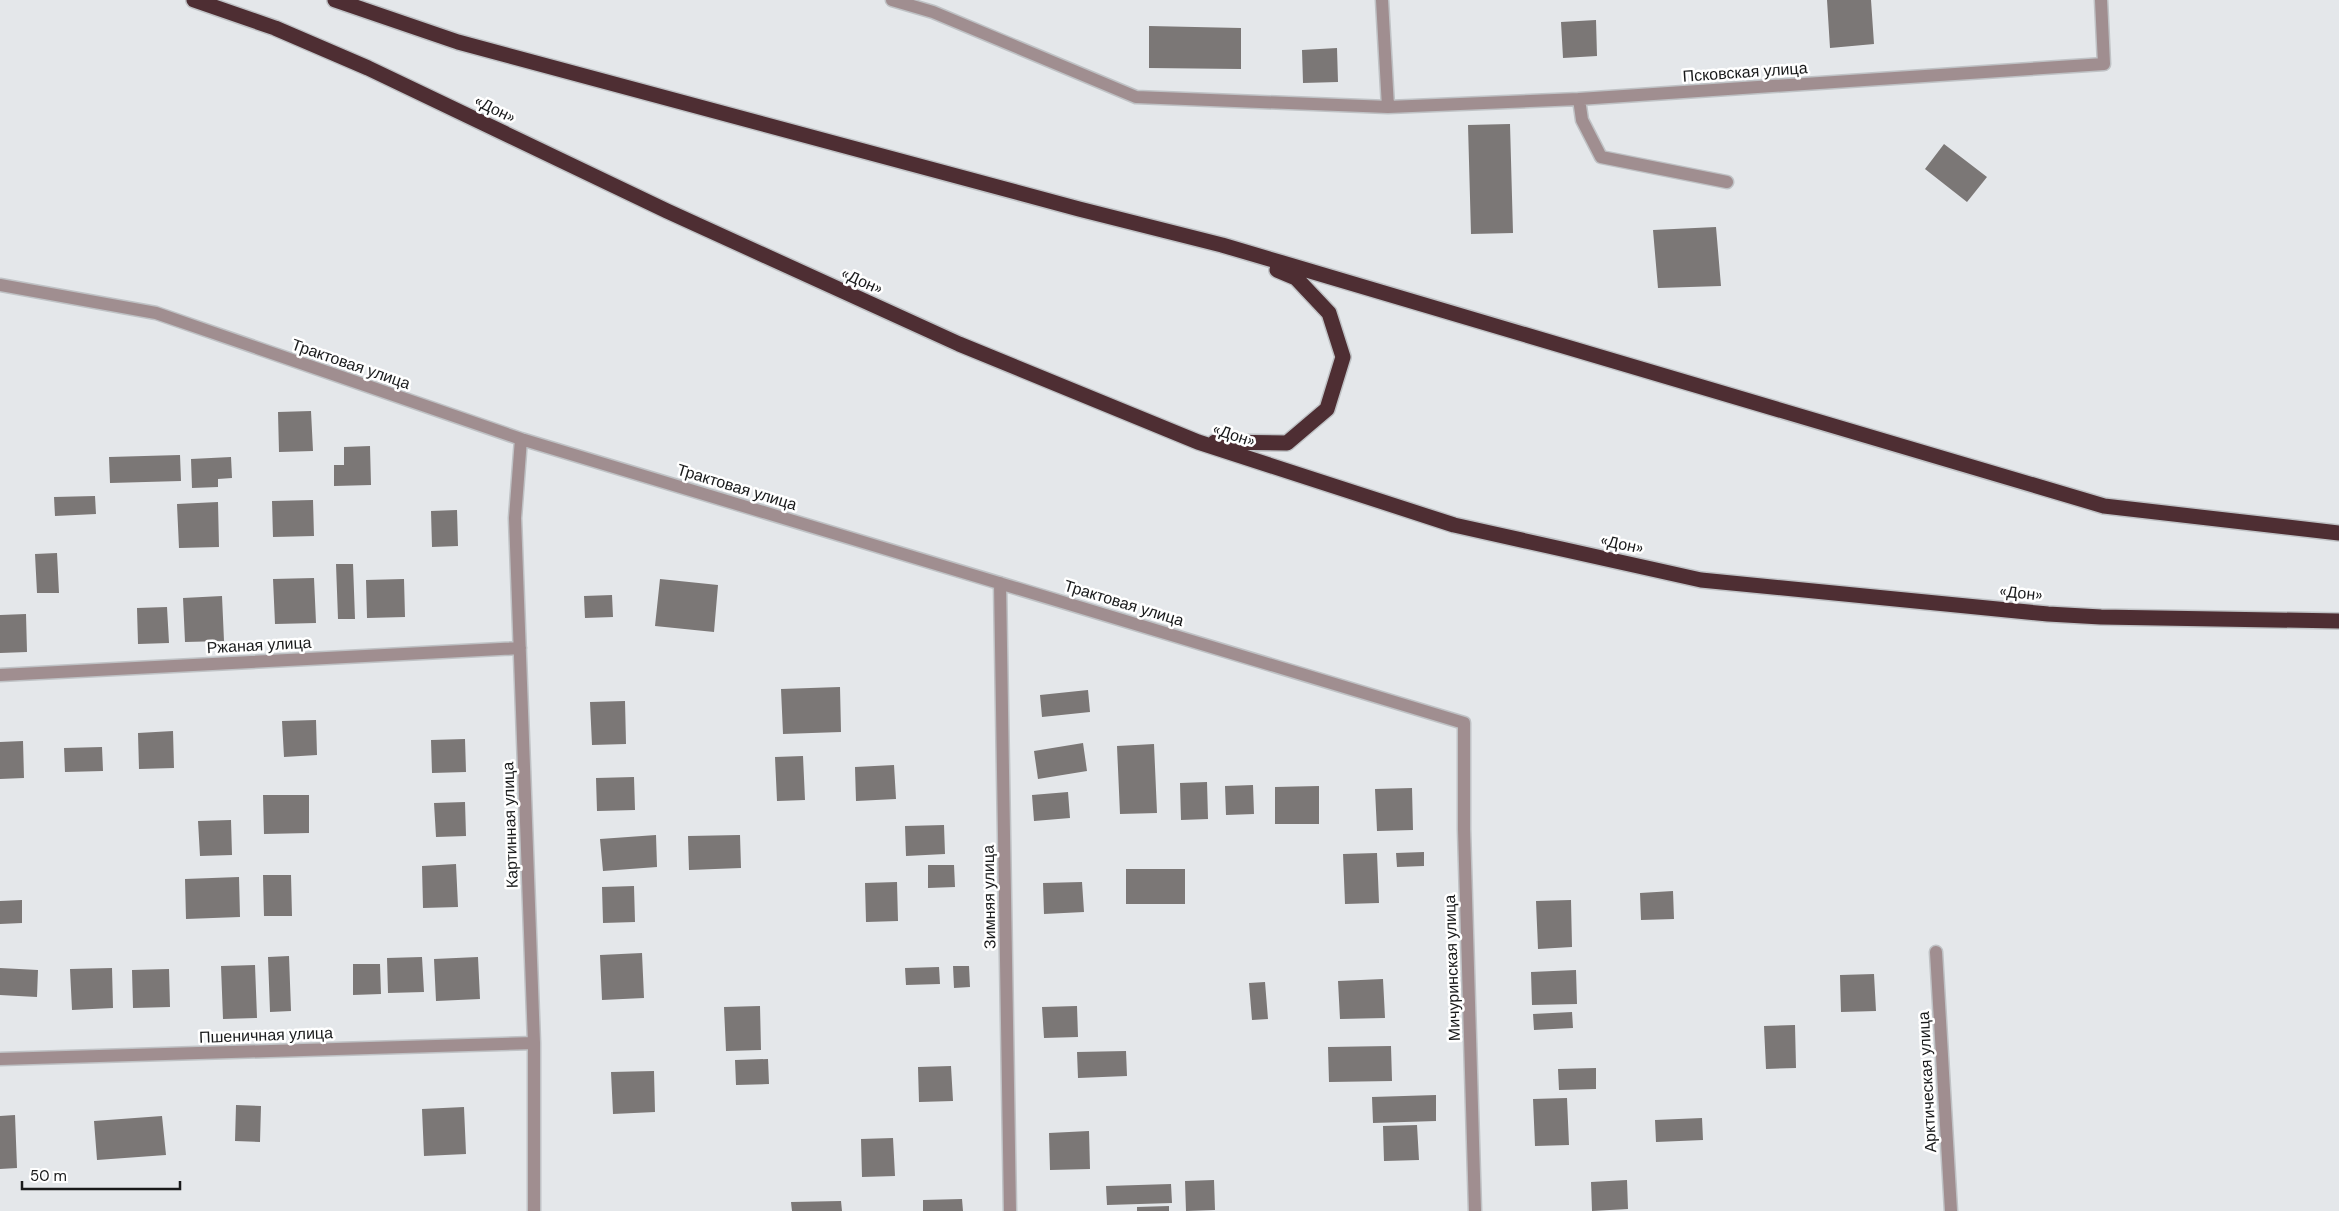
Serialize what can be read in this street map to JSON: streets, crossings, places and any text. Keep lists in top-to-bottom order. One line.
{"streets":{"highway":["«Дон»"],"street":["Псковская улица","Трактовая улица","Ржаная улица","Картинная улица","Зимняя улица","Мичуринская улица","Пшеничная улица","Арктическая улица"]},"crossings":[["Трактовая улица","Картинная улица"],["Трактовая улица","Зимняя улица"],["Трактовая улица","Мичуринская улица"],["Ржаная улица","Картинная улица"],["Картинная улица","Пшеничная улица"]],"scale_bar":"50 m"}
